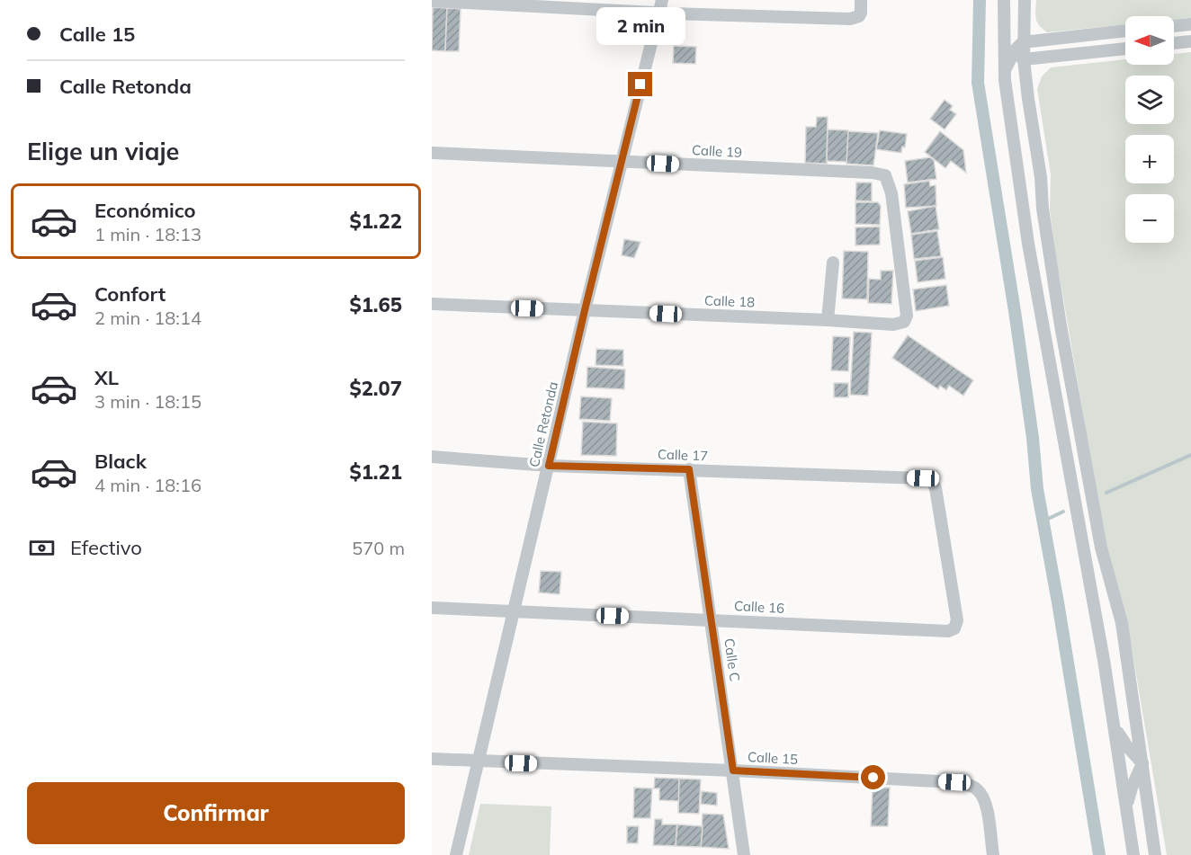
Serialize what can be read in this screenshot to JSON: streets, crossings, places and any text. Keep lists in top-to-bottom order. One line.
{"streets":{"street":["Calle 19","Calle 18","Calle Retonda","Calle 17","Calle 16","Calle C","Calle 15"]},"crossings":[["Calle 19","Calle 18"],["Calle 19","Calle Retonda"],["Calle 18","Calle Retonda"],["Calle Retonda","Calle 17"],["Calle Retonda","Calle 16"],["Calle Retonda","Calle 15"],["Calle 17","Calle 16"],["Calle 17","Calle C"],["Calle 16","Calle C"],["Calle C","Calle 15"]],"north":"left","page":{"banner":["Calle 15","Calle Retonda"],"bubble":"2 min","map_buttons":["+","−"],"heading":"Elige un viaje","list":[{"name":"Económico","note":"1 min · 18:13","value":"$1.22"},{"name":"Confort","note":"2 min · 18:14","value":"$1.65"},{"name":"XL","note":"3 min · 18:15","value":"$2.07"},{"name":"Black","note":"4 min · 18:16","value":"$1.21"}],"pay":["Efectivo","570 m"],"buttons":"Confirmar"}}
